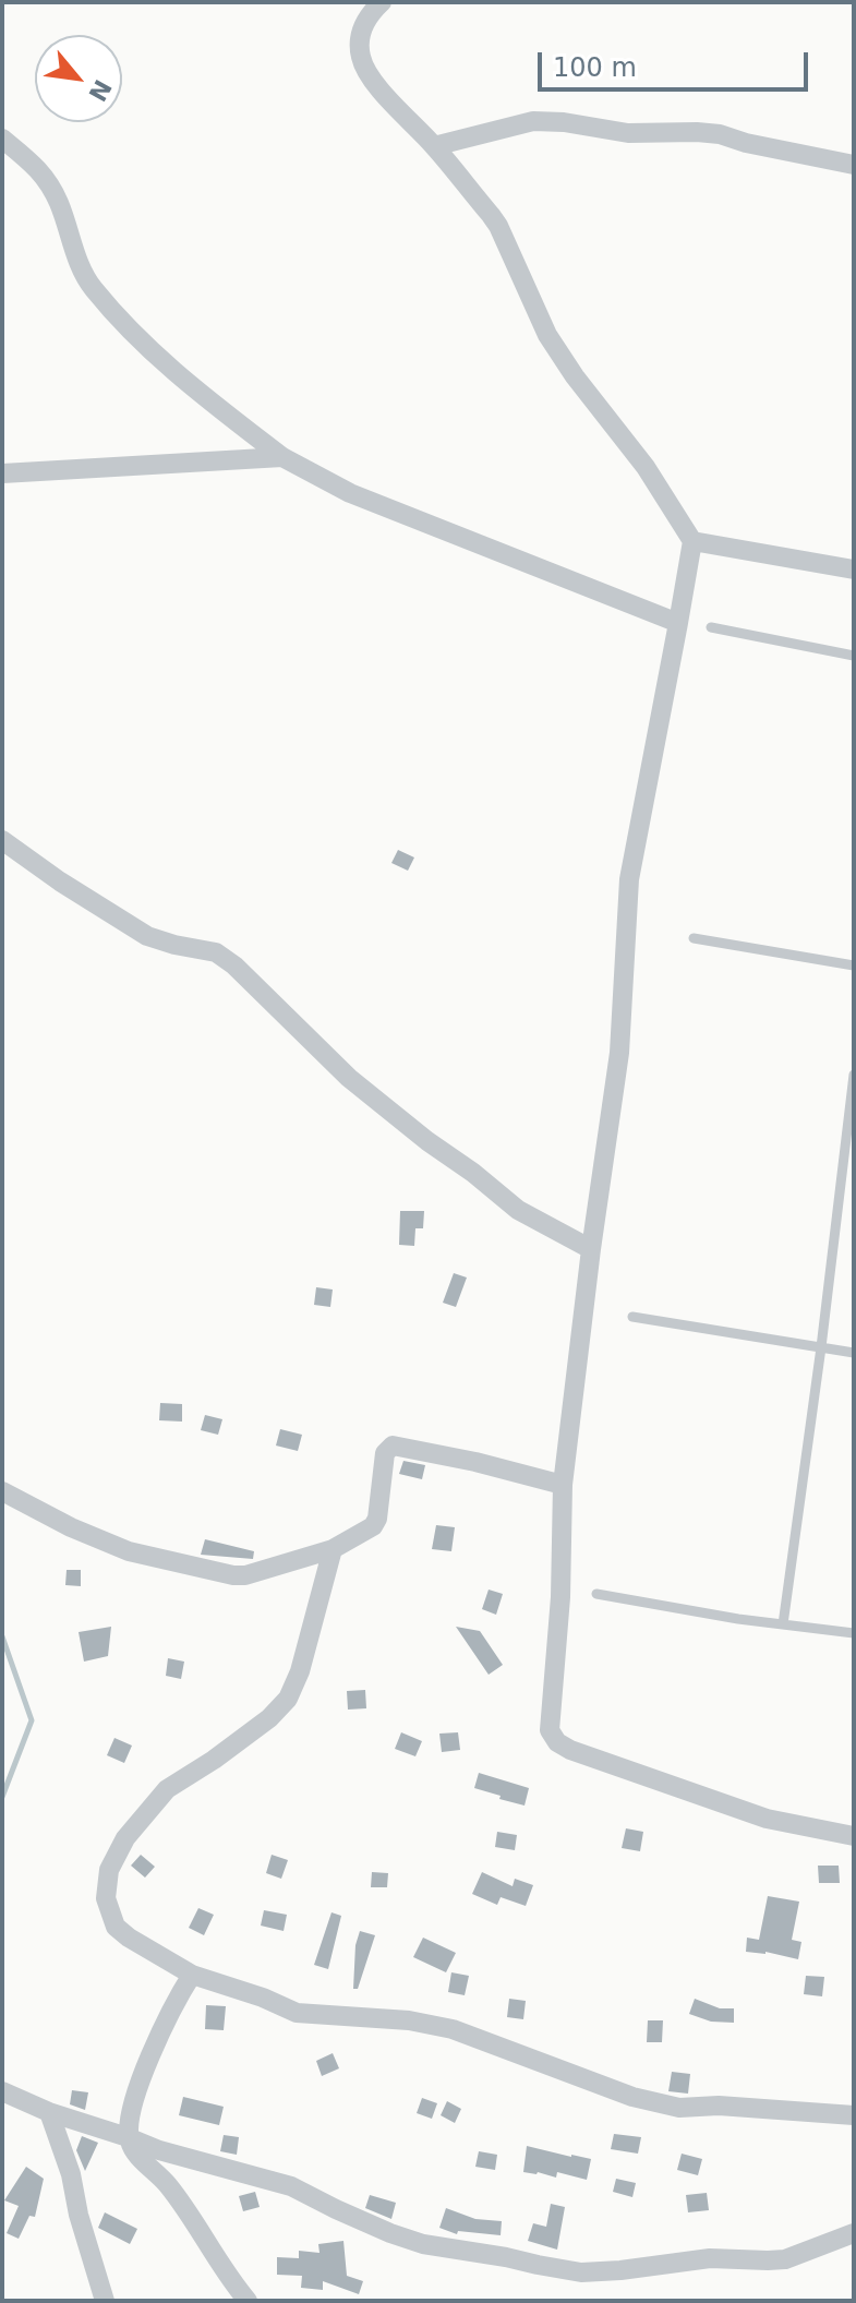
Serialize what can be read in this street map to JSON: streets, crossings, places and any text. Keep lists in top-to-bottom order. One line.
{"scale_bar":"100 m","north":"bottom right"}
